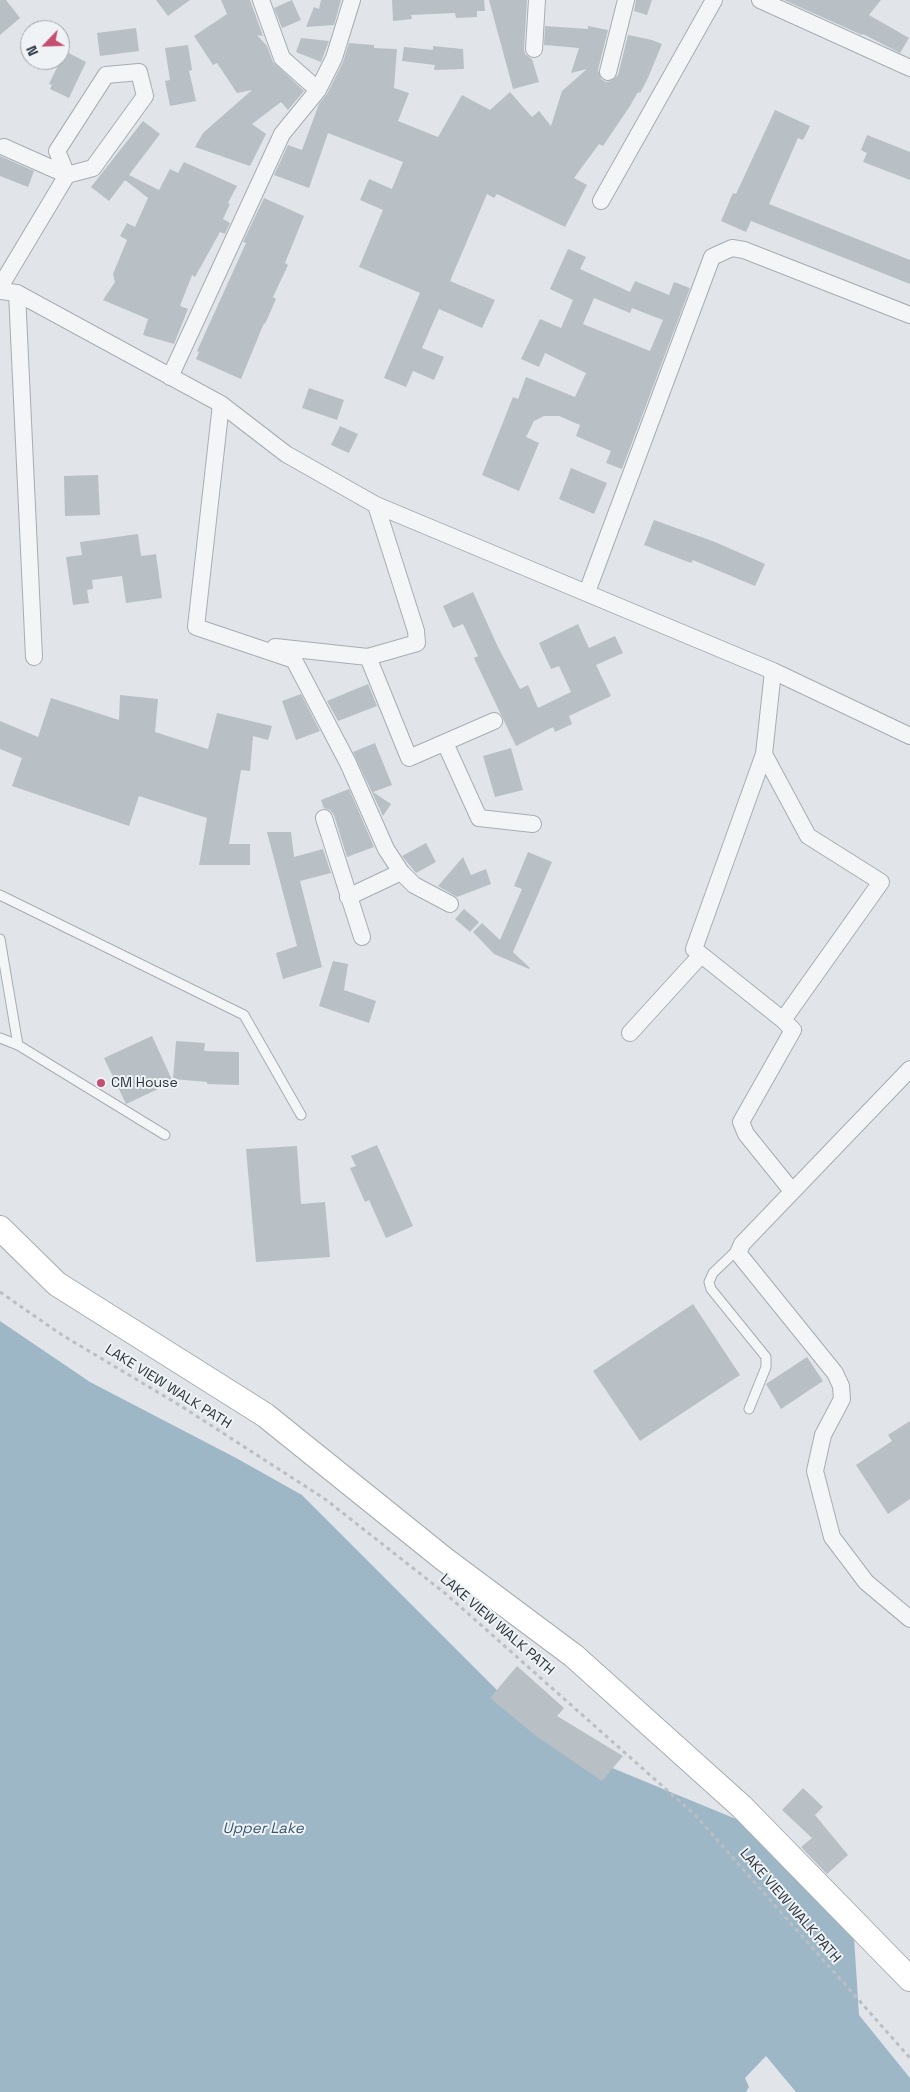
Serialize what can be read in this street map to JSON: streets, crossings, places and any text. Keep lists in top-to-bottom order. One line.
{"streets":{"path":["LAKE VIEW WALK PATH"]},"water":["Upper Lake"],"places":["CM House"],"north":"bottom left"}
